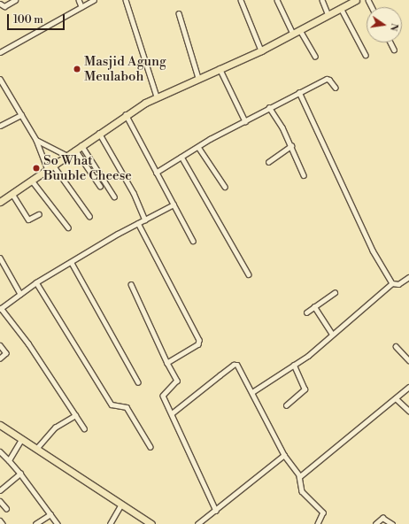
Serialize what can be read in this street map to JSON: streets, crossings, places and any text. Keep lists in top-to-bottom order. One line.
{"places":["Masjid Agung Meulaboh","So What Buuble Cheese"],"scale_bar":"100 m","north":"right"}
